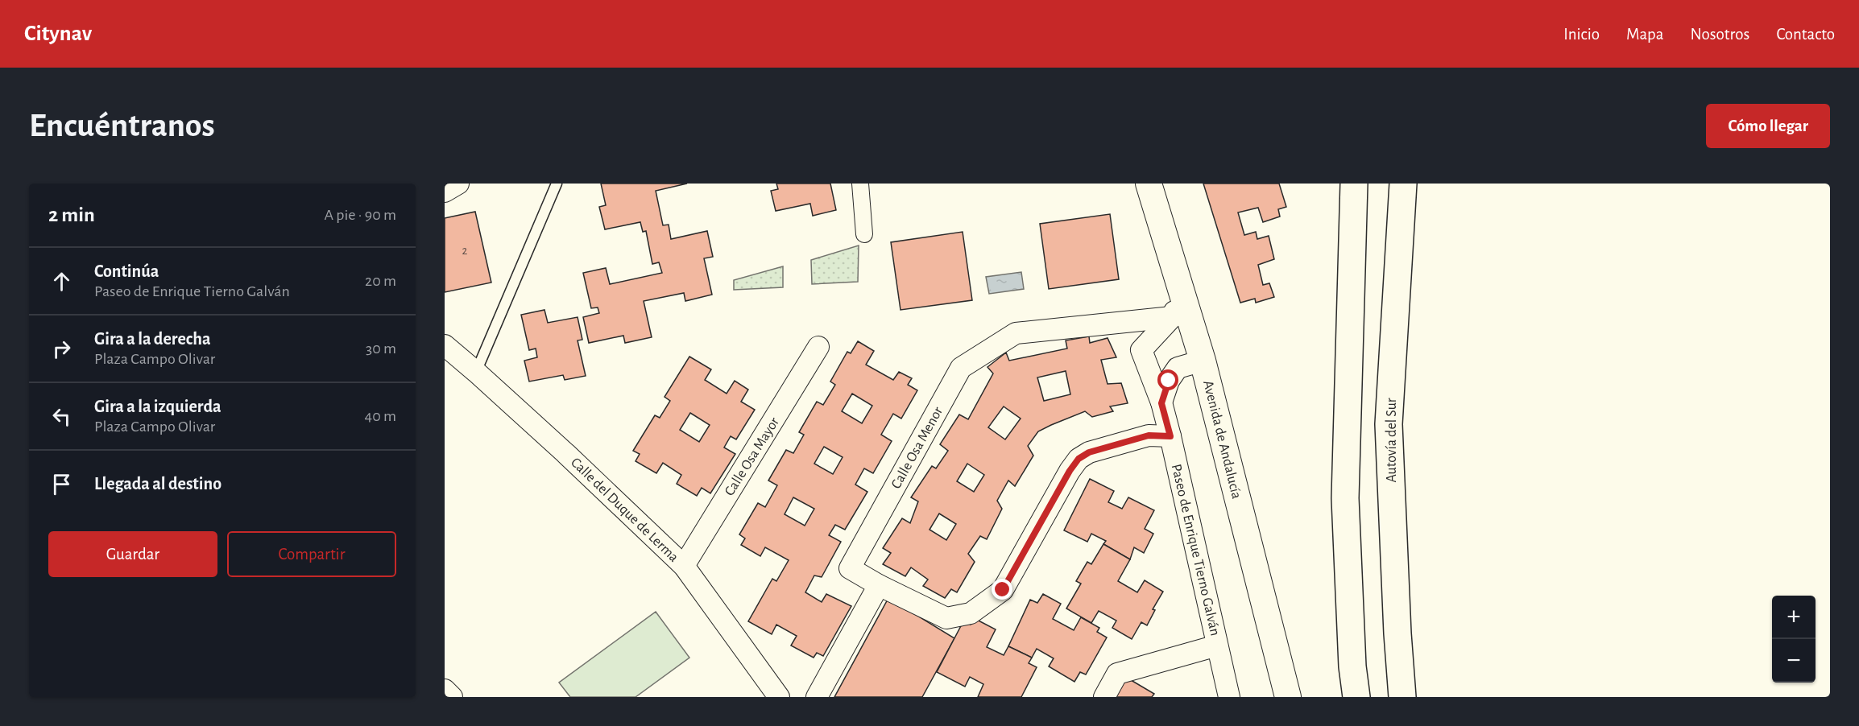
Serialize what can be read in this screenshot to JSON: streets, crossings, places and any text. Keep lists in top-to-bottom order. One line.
{"streets":{"highway":["Autovía del Sur"],"street":["Avenida de Andalucía","Calle Osa Menor","Calle Osa Mayor","Calle del Duque de Lerma","Paseo de Enrique Tierno Galván"]},"crossings":[["Calle Osa Mayor","Calle del Duque de Lerma"]],"house_numbers":["2"],"page":{"header":"Citynav","nav":["Inicio","Mapa","Nosotros","Contacto"],"buttons":["Cómo llegar",["Guardar","Compartir"]],"title":"Encuéntranos","heading":["2 min","A pie · 90 m"],"list":[["Continúa","Paseo de Enrique Tierno Galván","20 m"],["Gira a la derecha","Plaza Campo Olivar","30 m"],["Gira a la izquierda","Plaza Campo Olivar","40 m"],"Llegada al destino"],"map_buttons":["+","−"]}}
